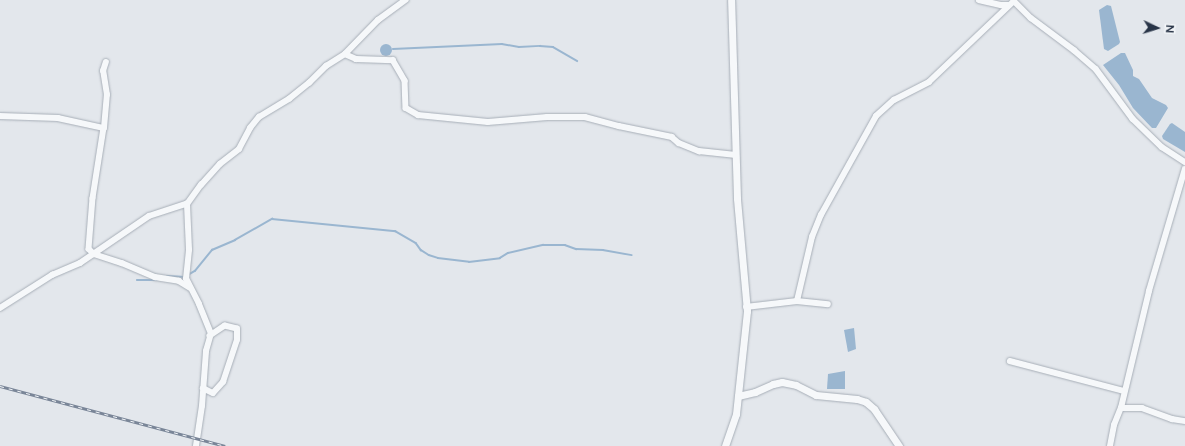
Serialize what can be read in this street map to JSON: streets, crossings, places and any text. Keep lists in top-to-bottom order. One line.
{"north":"right"}
